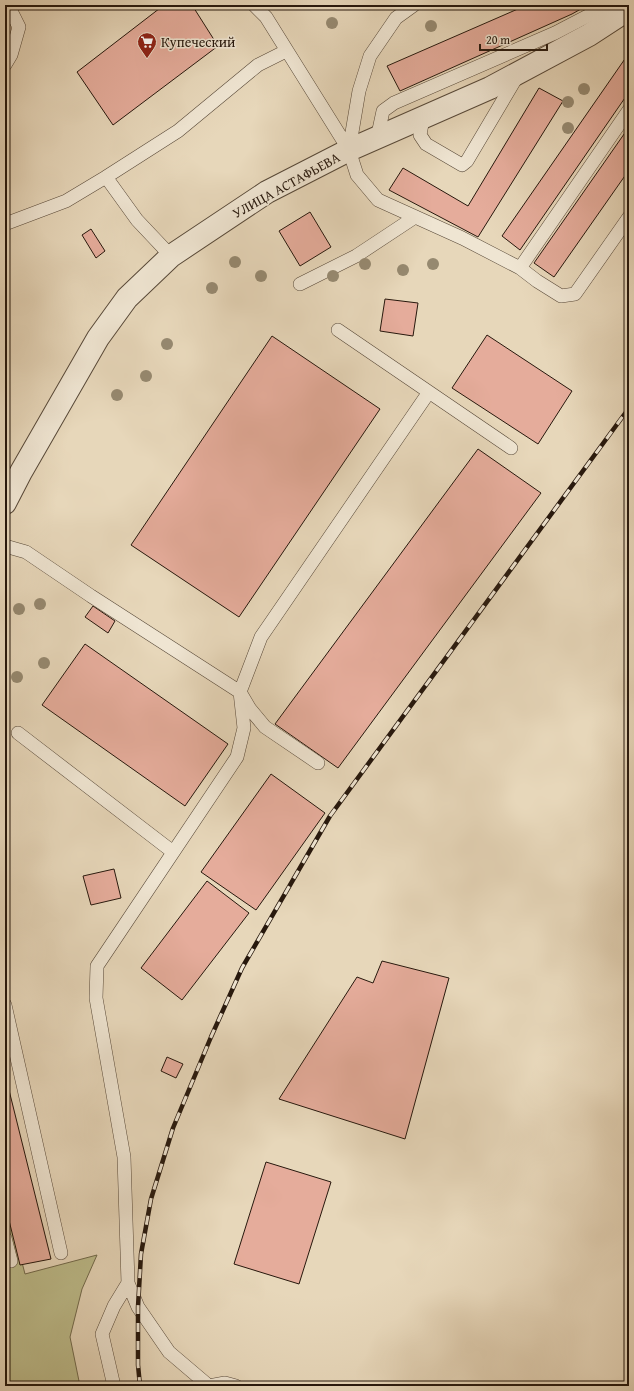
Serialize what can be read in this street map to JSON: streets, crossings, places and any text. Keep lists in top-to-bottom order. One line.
{"streets":{"street":["УЛИЦА АСТАФЬЕВА"]},"places":{"supermarket":["Купеческий"]},"scale_bar":"20 m"}
